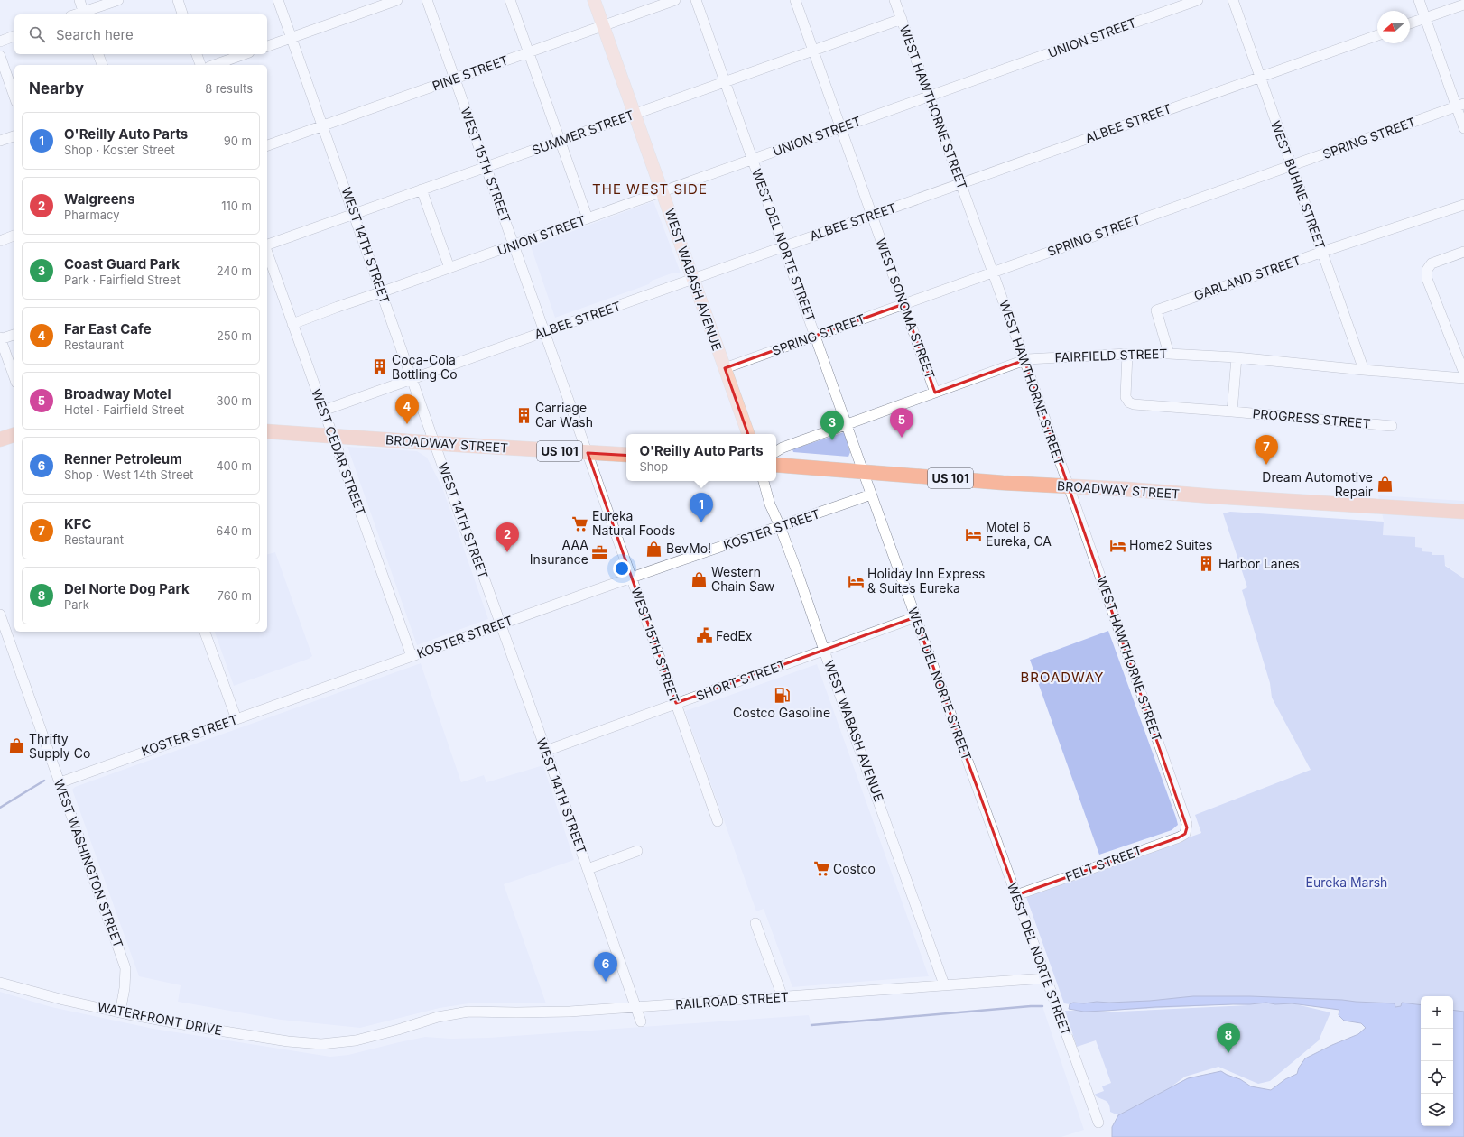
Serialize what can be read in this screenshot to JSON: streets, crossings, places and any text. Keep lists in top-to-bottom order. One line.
{"streets":{"highway":["BROADWAY STREET","US 101"],"main road":["WEST WABASH AVENUE"],"street":["UNION STREET","PINE STREET","WEST HAWTHORNE STREET","ALBEE STREET","SUMMER STREET","SPRING STREET","WEST 15TH STREET","WEST BUHNE STREET","WEST 14TH STREET","WEST DEL NORTE STREET","GARLAND STREET","WEST SONOMA STREET","FAIRFIELD STREET","PROGRESS STREET","WEST CEDAR STREET","KOSTER STREET","SHORT STREET","WEST WASHINGTON STREET","FELT STREET","RAILROAD STREET","WATERFRONT DRIVE"]},"crossings":[["UNION STREET","WEST HAWTHORNE STREET"],["UNION STREET","WEST 15TH STREET"],["UNION STREET","WEST 14TH STREET"],["UNION STREET","WEST DEL NORTE STREET"],["UNION STREET","WEST WABASH AVENUE"],["UNION STREET","WEST SONOMA STREET"],["UNION STREET","WEST CEDAR STREET"],["PINE STREET","WEST 15TH STREET"],["PINE STREET","WEST 14TH STREET"],["PINE STREET","WEST WABASH AVENUE"],["WEST HAWTHORNE STREET","ALBEE STREET"],["WEST HAWTHORNE STREET","SUMMER STREET"],["WEST HAWTHORNE STREET","SPRING STREET"],["WEST HAWTHORNE STREET","FAIRFIELD STREET"],["WEST HAWTHORNE STREET","BROADWAY STREET"],["WEST HAWTHORNE STREET","FELT STREET"],["ALBEE STREET","WEST 15TH STREET"],["ALBEE STREET","WEST BUHNE STREET"],["ALBEE STREET","WEST 14TH STREET"],["ALBEE STREET","WEST DEL NORTE STREET"],["ALBEE STREET","WEST WABASH AVENUE"],["ALBEE STREET","WEST SONOMA STREET"],["ALBEE STREET","WEST CEDAR STREET"],["SUMMER STREET","WEST 15TH STREET"],["SUMMER STREET","WEST 14TH STREET"],["SUMMER STREET","WEST DEL NORTE STREET"],["SUMMER STREET","WEST WABASH AVENUE"],["SUMMER STREET","WEST SONOMA STREET"],["SPRING STREET","WEST BUHNE STREET"],["SPRING STREET","WEST DEL NORTE STREET"],["SPRING STREET","WEST WABASH AVENUE"],["SPRING STREET","WEST SONOMA STREET"],["WEST 15TH STREET","BROADWAY STREET"],["WEST 15TH STREET","KOSTER STREET"],["WEST 15TH STREET","SHORT STREET"],["WEST BUHNE STREET","GARLAND STREET"],["WEST BUHNE STREET","FAIRFIELD STREET"],["WEST 14TH STREET","BROADWAY STREET"],["WEST 14TH STREET","KOSTER STREET"],["WEST 14TH STREET","SHORT STREET"],["WEST 14TH STREET","RAILROAD STREET"],["WEST DEL NORTE STREET","FAIRFIELD STREET"],["WEST DEL NORTE STREET","BROADWAY STREET"],["WEST DEL NORTE STREET","KOSTER STREET"],["WEST DEL NORTE STREET","SHORT STREET"],["WEST DEL NORTE STREET","FELT STREET"],["WEST DEL NORTE STREET","RAILROAD STREET"],["GARLAND STREET","FAIRFIELD STREET"],["WEST WABASH AVENUE","KOSTER STREET"],["WEST WABASH AVENUE","SHORT STREET"],["WEST WABASH AVENUE","RAILROAD STREET"],["WEST SONOMA STREET","FAIRFIELD STREET"],["FAIRFIELD STREET","PROGRESS STREET"],["BROADWAY STREET","WEST CEDAR STREET"],["WEST CEDAR STREET","KOSTER STREET"],["KOSTER STREET","WEST WASHINGTON STREET"],["WEST WASHINGTON STREET","WATERFRONT DRIVE"],["RAILROAD STREET","WATERFRONT DRIVE"]],"districts":["THE WEST SIDE","BROADWAY"],"parks":["Eureka Marsh"],"places":{"building":["Coca-Cola Bottling Co","Carriage Car Wash","Harbor Lanes"],"shop":["Dream Automotive Repair","BevMo!","Western Chain Saw","Thrifty Supply Co"],"supermarket":["Eureka Natural Foods","Costco"],"hotel":["Motel 6 Eureka, CA","Home2 Suites","Holiday Inn Express & Suites Eureka"],"office":["AAA Insurance"],"public building":["FedEx"],"fuel station":["Costco Gasoline"]},"north":"left","page":{"search":"Search here","heading":["Nearby","8 results"],"list":[{"mark":"1","name":"O'Reilly Auto Parts","note":"Shop · Koster Street","value":"90 m"},{"mark":"2","name":"Walgreens","note":"Pharmacy","value":"110 m"},{"mark":"3","name":"Coast Guard Park","note":"Park · Fairfield Street","value":"240 m"},{"mark":"4","name":"Far East Cafe","note":"Restaurant","value":"250 m"},{"mark":"5","name":"Broadway Motel","note":"Hotel · Fairfield Street","value":"300 m"},{"mark":"6","name":"Renner Petroleum","note":"Shop · West 14th Street","value":"400 m"},{"mark":"7","name":"KFC","note":"Restaurant","value":"640 m"},{"mark":"8","name":"Del Norte Dog Park","note":"Park","value":"760 m"}],"pins":["4","5","3","7","1","2","6","8"],"popup":["O'Reilly Auto Parts","Shop"],"map_buttons":["+","−"]}}
